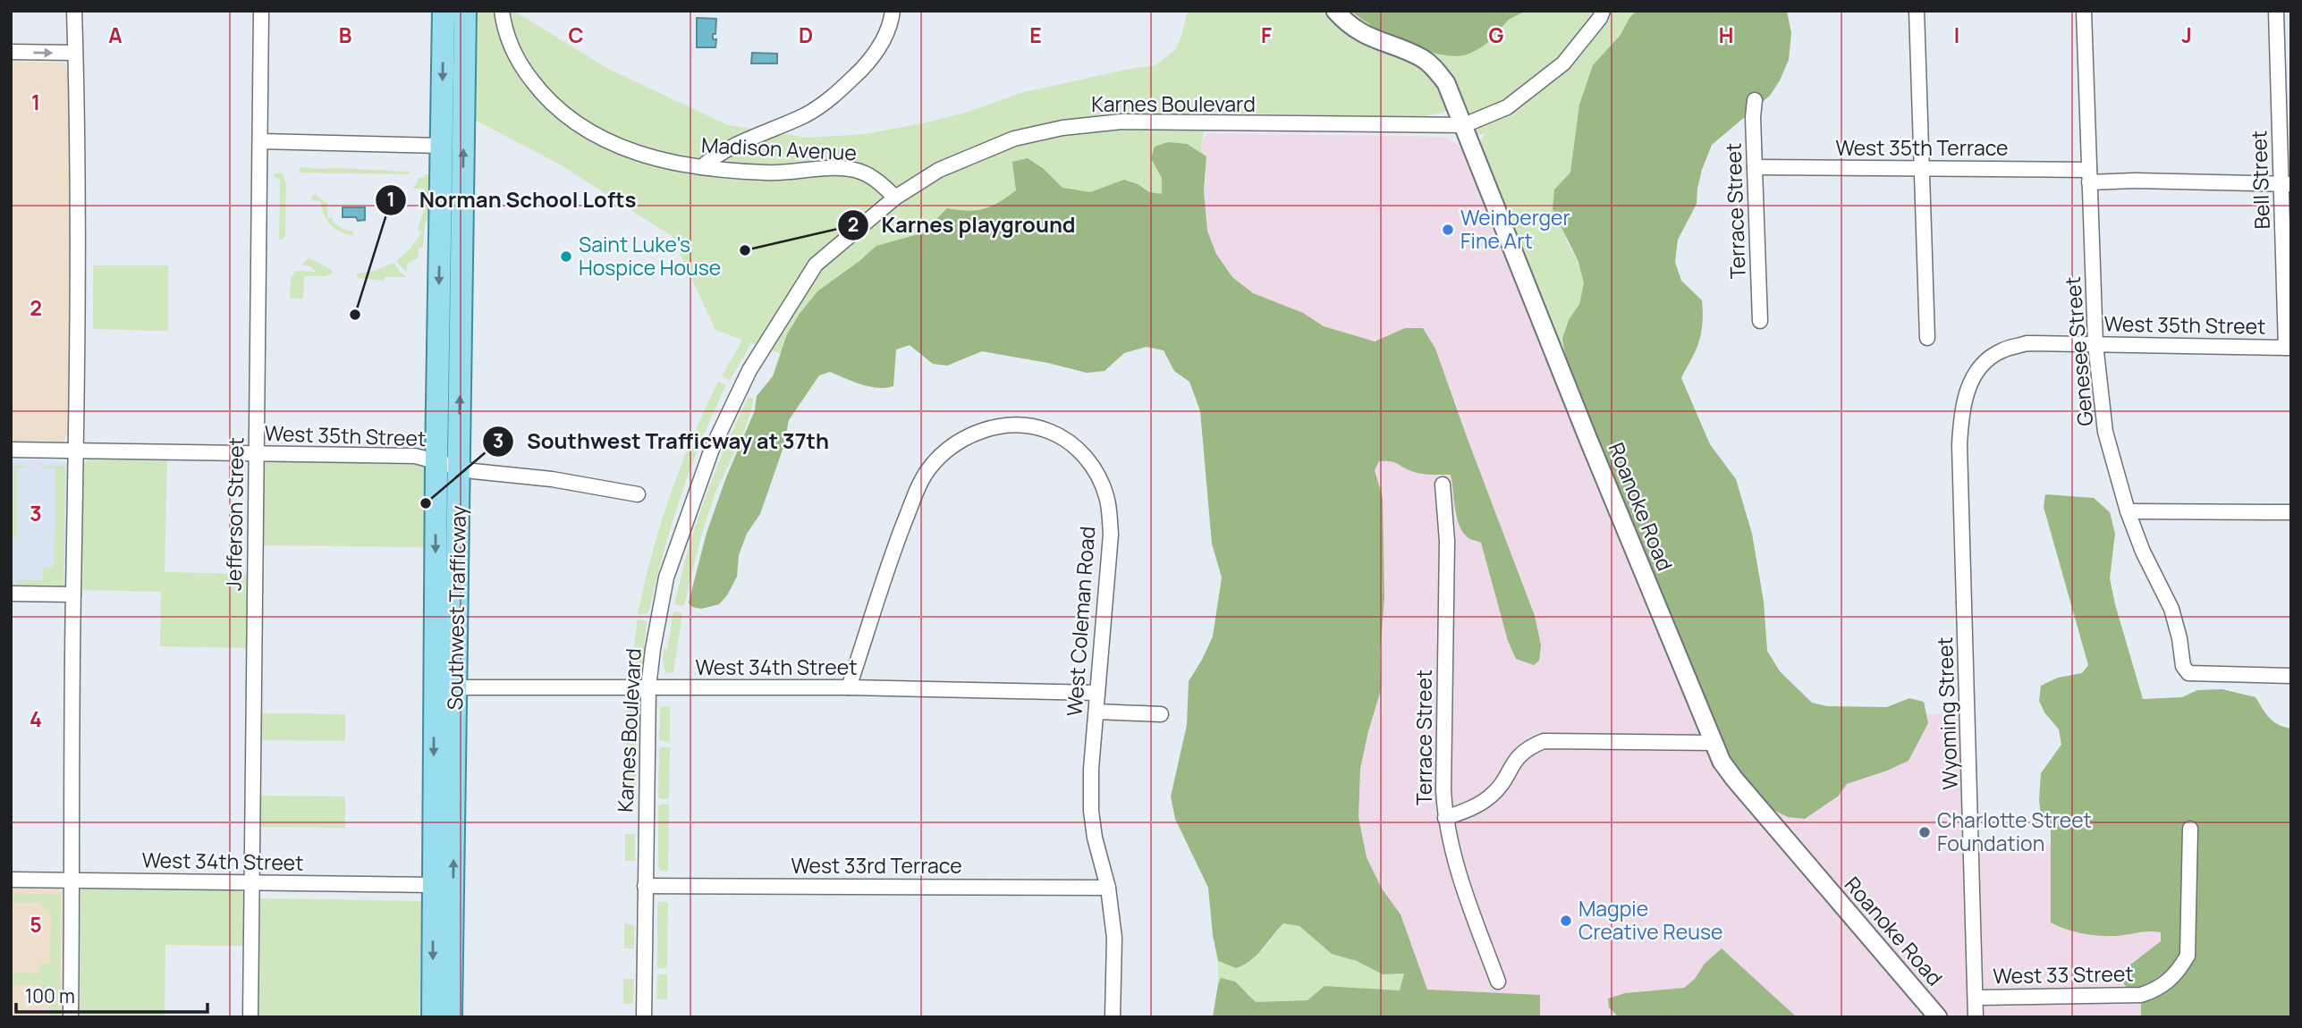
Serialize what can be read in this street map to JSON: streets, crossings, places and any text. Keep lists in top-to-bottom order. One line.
{"streets":{"main road":["Southwest Trafficway"],"street":["Karnes Boulevard","West 35th Terrace","Madison Avenue","Bell Street","Terrace Street","West 35th Street","Genesee Street","Roanoke Road","Jefferson Street","West Coleman Road","West 34th Street","Wyoming Street","West 33rd Terrace","West 33 Street"]},"crossings":[["Karnes Boulevard","Madison Avenue"],["Karnes Boulevard","Roanoke Road"],["Karnes Boulevard","West 34th Street"],["Karnes Boulevard","West 33rd Terrace"],["West 35th Terrace","Bell Street"],["West 35th Terrace","Terrace Street"],["West 35th Terrace","Genesee Street"],["Bell Street","West 35th Street"],["West 35th Street","Genesee Street"],["West 35th Street","Jefferson Street"],["West 35th Street","Southwest Trafficway"],["West 35th Street","Wyoming Street"],["Jefferson Street","West 34th Street"],["Southwest Trafficway","West 34th Street"],["West Coleman Road","West 34th Street"],["West Coleman Road","West 33rd Terrace"],["Wyoming Street","West 33 Street"]],"places":["Weinberger Fine Art","Karnes playground","Saint Luke's Hospice House","Norman School Lofts","Southwest Trafficway at 37th","Charlotte Street Foundation","Magpie Creative Reuse"],"scale_bar":"100 m","grid":{"columns":["A","B","C","D","E","F","G","H","I","J"],"rows":["1","2","3","4","5"]}}
